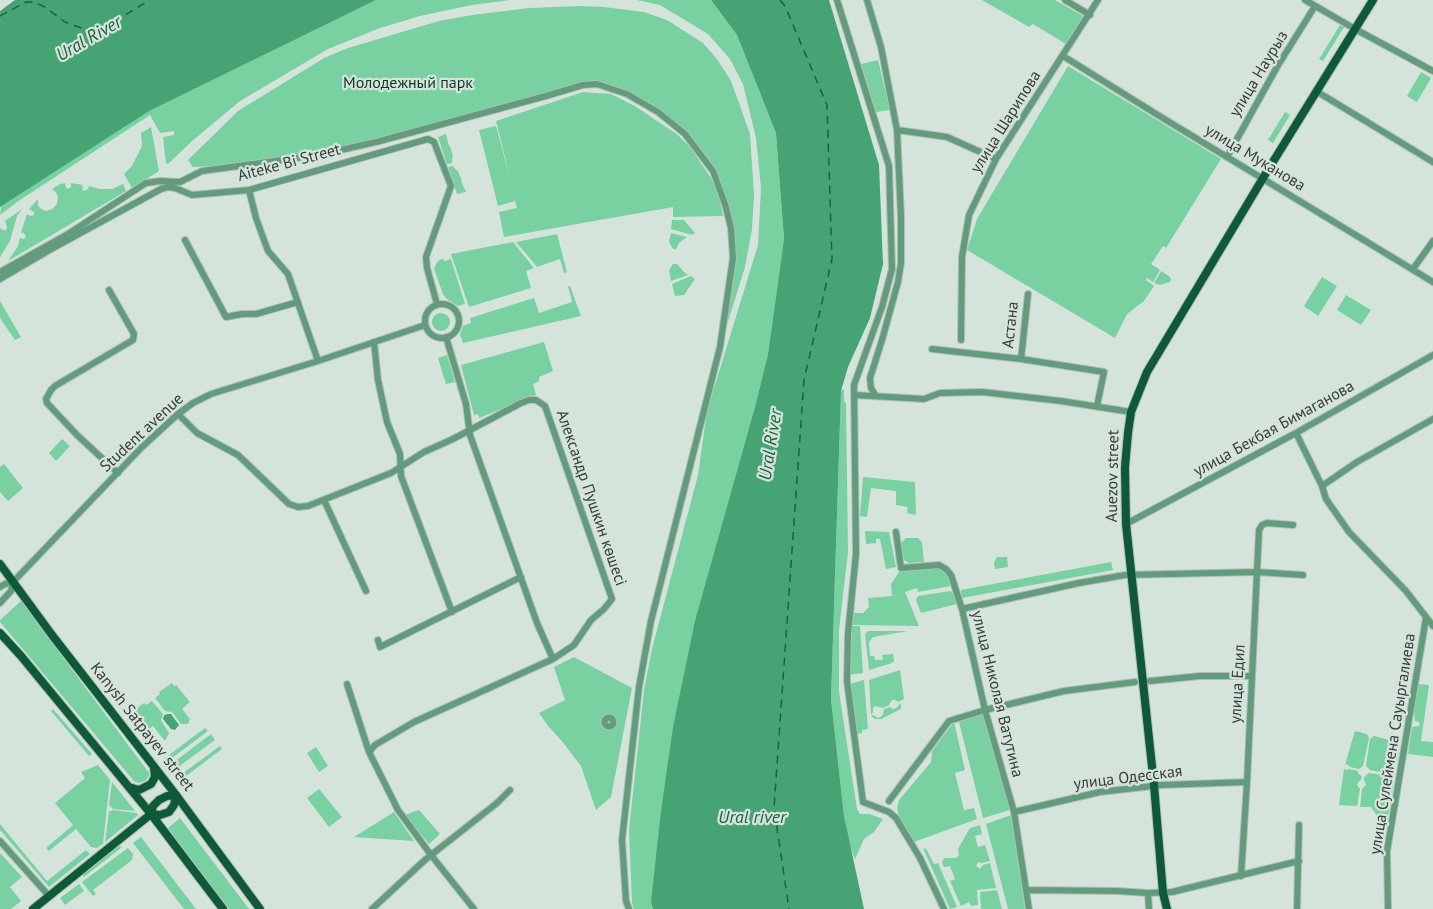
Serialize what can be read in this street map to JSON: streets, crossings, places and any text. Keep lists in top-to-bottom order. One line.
{"streets":{"main road":["Auezov street","Kanysh Satpayev street"],"street":["улица Наурыз","улица Шарипова","улица Муканова","Aiteke Bi Street","Астана","улица Бекбая Бимаганова","Student avenue","Александр Пушкин көшесі","улица Едил","улица Николая Ватутина","улица Сулеймена Сауыргалиева","улица Одесская"]},"crossings":[["улица Наурыз","улица Муканова"],["улица Шарипова","улица Муканова"],["улица Муканова","Auezov street"],["Aiteke Bi Street","Student avenue"],["улица Бекбая Бимаганова","Auezov street"],["Student avenue","Kanysh Satpayev street"],["Auezov street","улица Одесская"],["улица Едил","улица Одесская"],["улица Николая Ватутина","улица Одесская"]],"water":["Ural River","Ural river"],"parks":["Молодежный парк"]}
